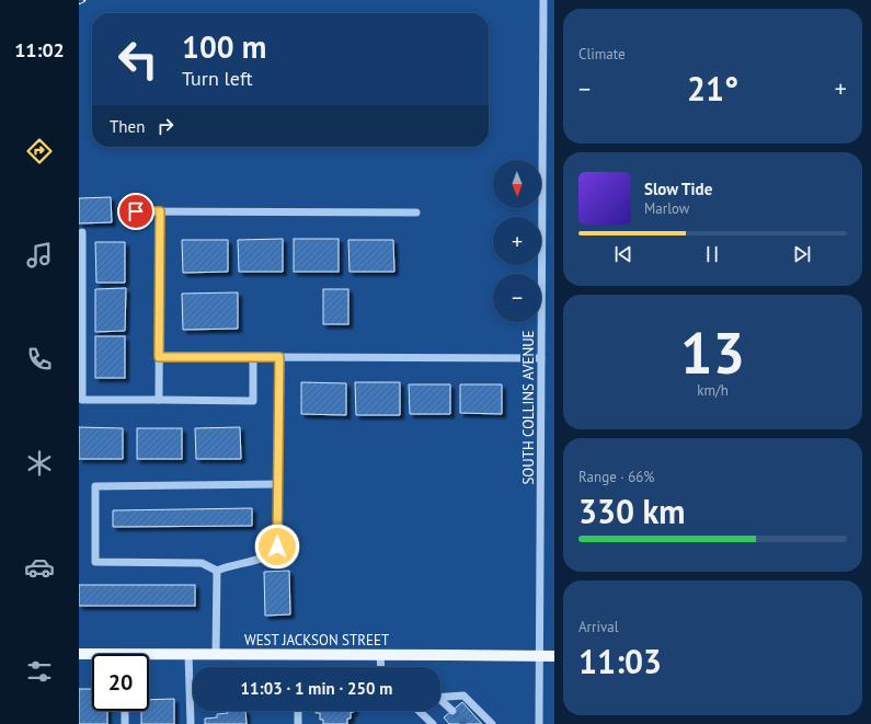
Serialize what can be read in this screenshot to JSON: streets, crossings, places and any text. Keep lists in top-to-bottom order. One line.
{"streets":{"main road":["WEST JACKSON STREET"],"street":["SOUTH COLLINS AVENUE"]},"crossings":[["SOUTH COLLINS AVENUE","WEST JACKSON STREET"]],"north":"bottom","page":{"tabs":"11:02","tile":["Climate",["13","km/h"],["Range · 66%","330 km"],["Arrival","11:03"]],"turn":["100 m","Turn left"],"heat":["−","21°","+"],"then":"Then","map_buttons":["+","−"],"song":["Slow Tide","Marlow"],"limit":"20","trip":"11:03 · 1 min · 250 m"}}
